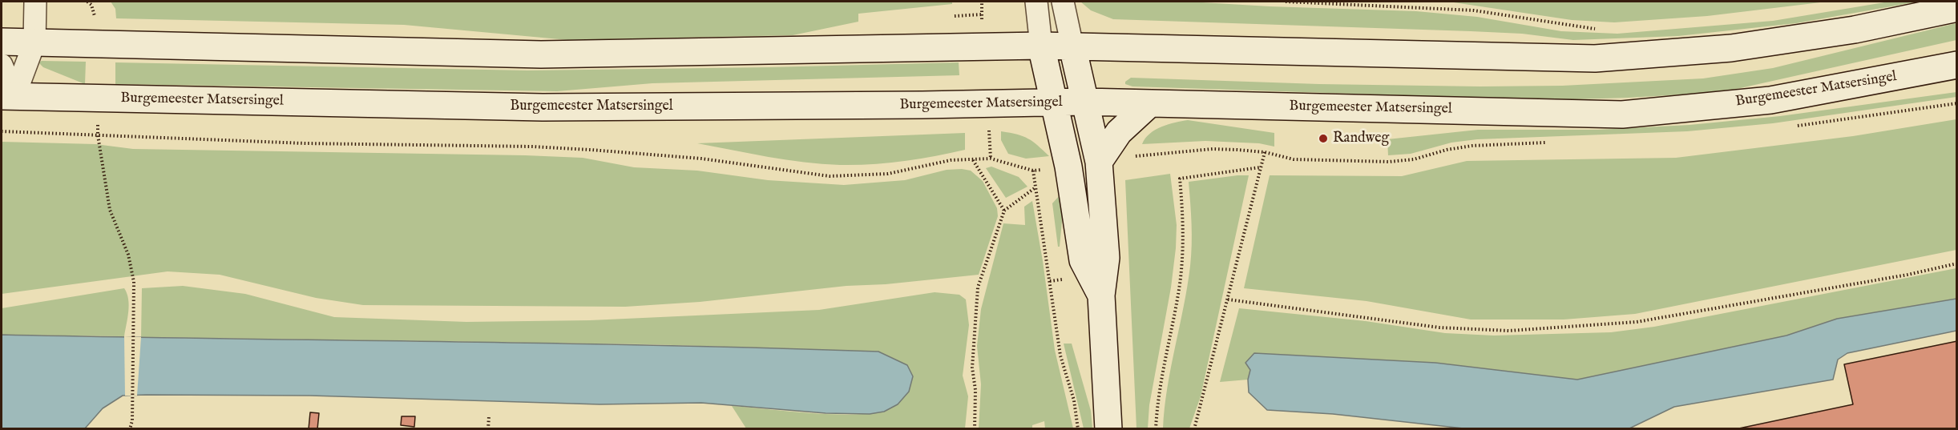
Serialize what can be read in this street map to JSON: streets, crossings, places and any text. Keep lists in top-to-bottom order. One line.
{"streets":{"main road":["Burgemeester Matsersingel"]},"places":["Randweg"]}
